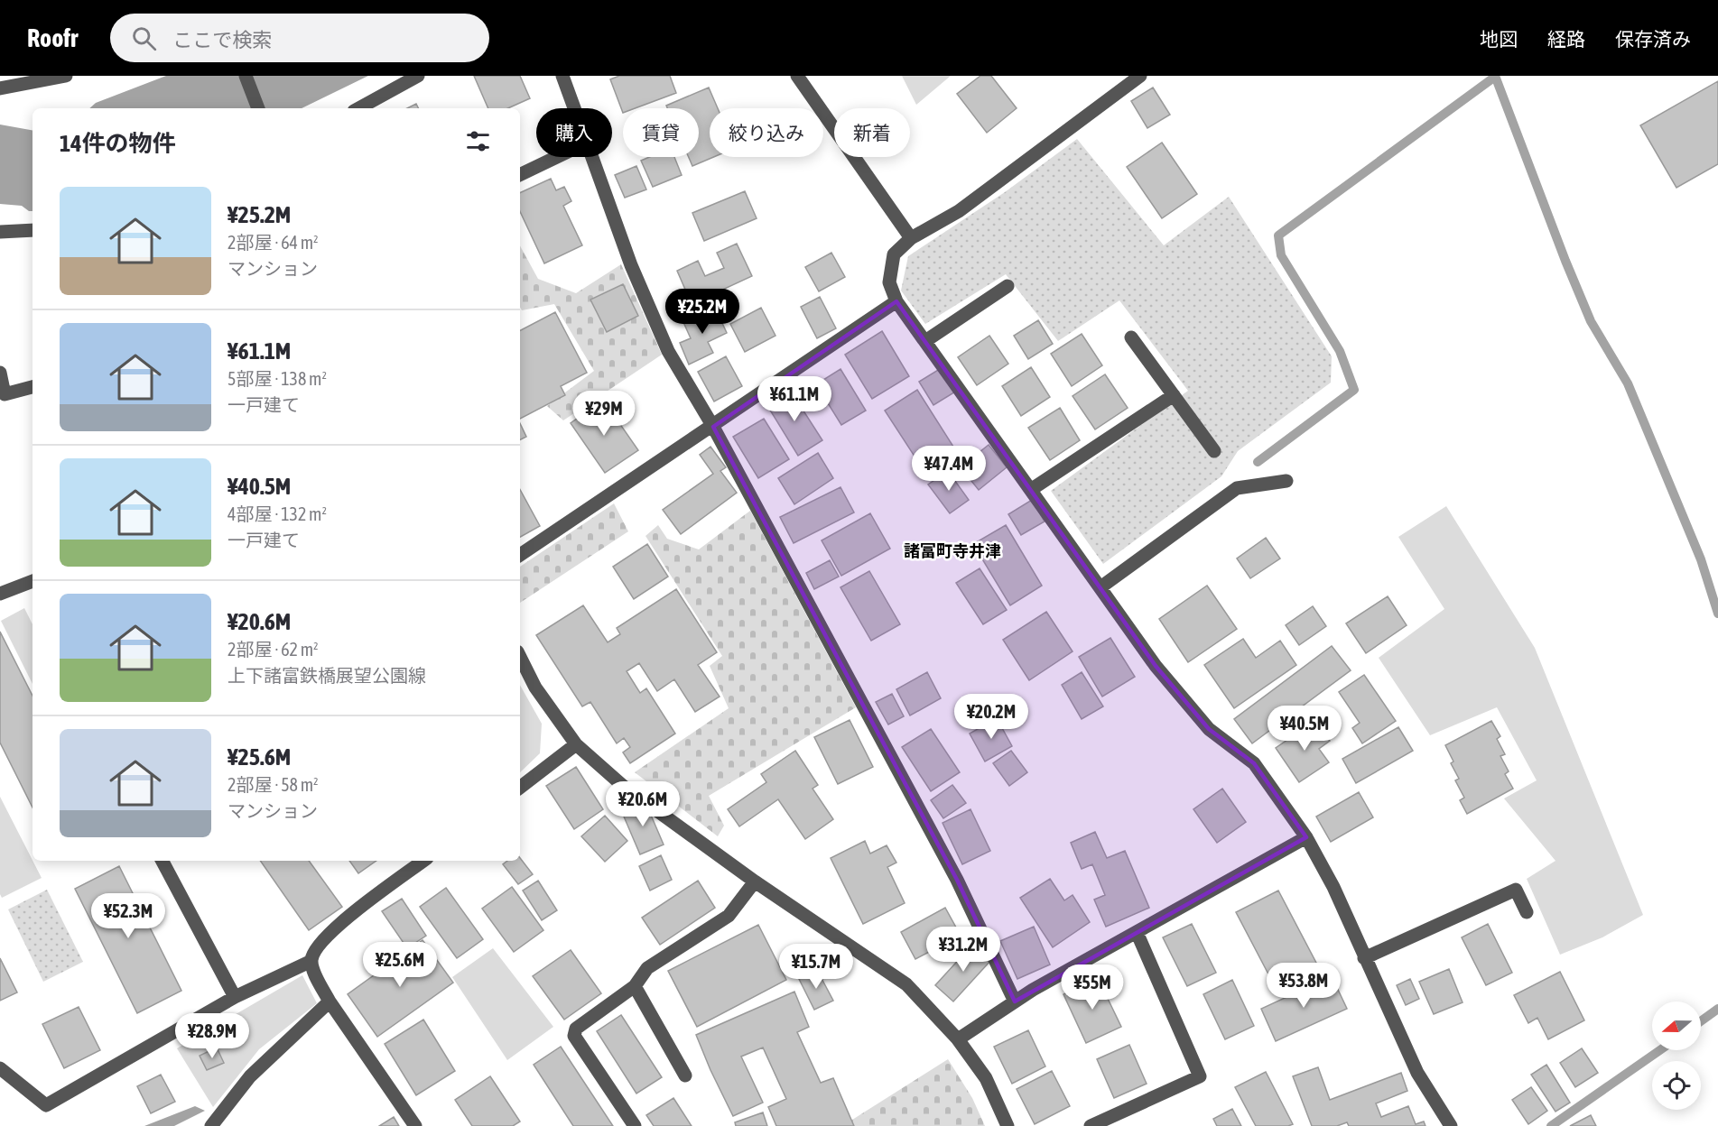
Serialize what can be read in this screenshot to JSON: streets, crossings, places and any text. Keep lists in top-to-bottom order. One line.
{"districts":["諸富町寺井津"],"north":"left","page":{"header":"Roofr","search":"ここで検索","nav":["地図","経路","保存済み"],"chip":["購入","賃貸","絞り込み","新着"],"heading":"14件の物件","list":[{"name":"¥25.2M","note":"2部屋 · 64 m² · マンション"},{"name":"¥61.1M","note":"5部屋 · 138 m² · 一戸建て"},{"name":"¥40.5M","note":"4部屋 · 132 m² · 一戸建て"},{"name":"¥20.6M","note":"2部屋 · 62 m² · 上下諸富鉄橋展望公園線"},{"name":"¥25.6M","note":"2部屋 · 58 m² · マンション"}],"price":["¥25.2M","¥61.1M","¥29M","¥47.4M","¥20.2M","¥40.5M","¥20.6M","¥52.3M","¥31.2M","¥25.6M","¥15.7M","¥53.8M","¥55M","¥28.9M"]}}
